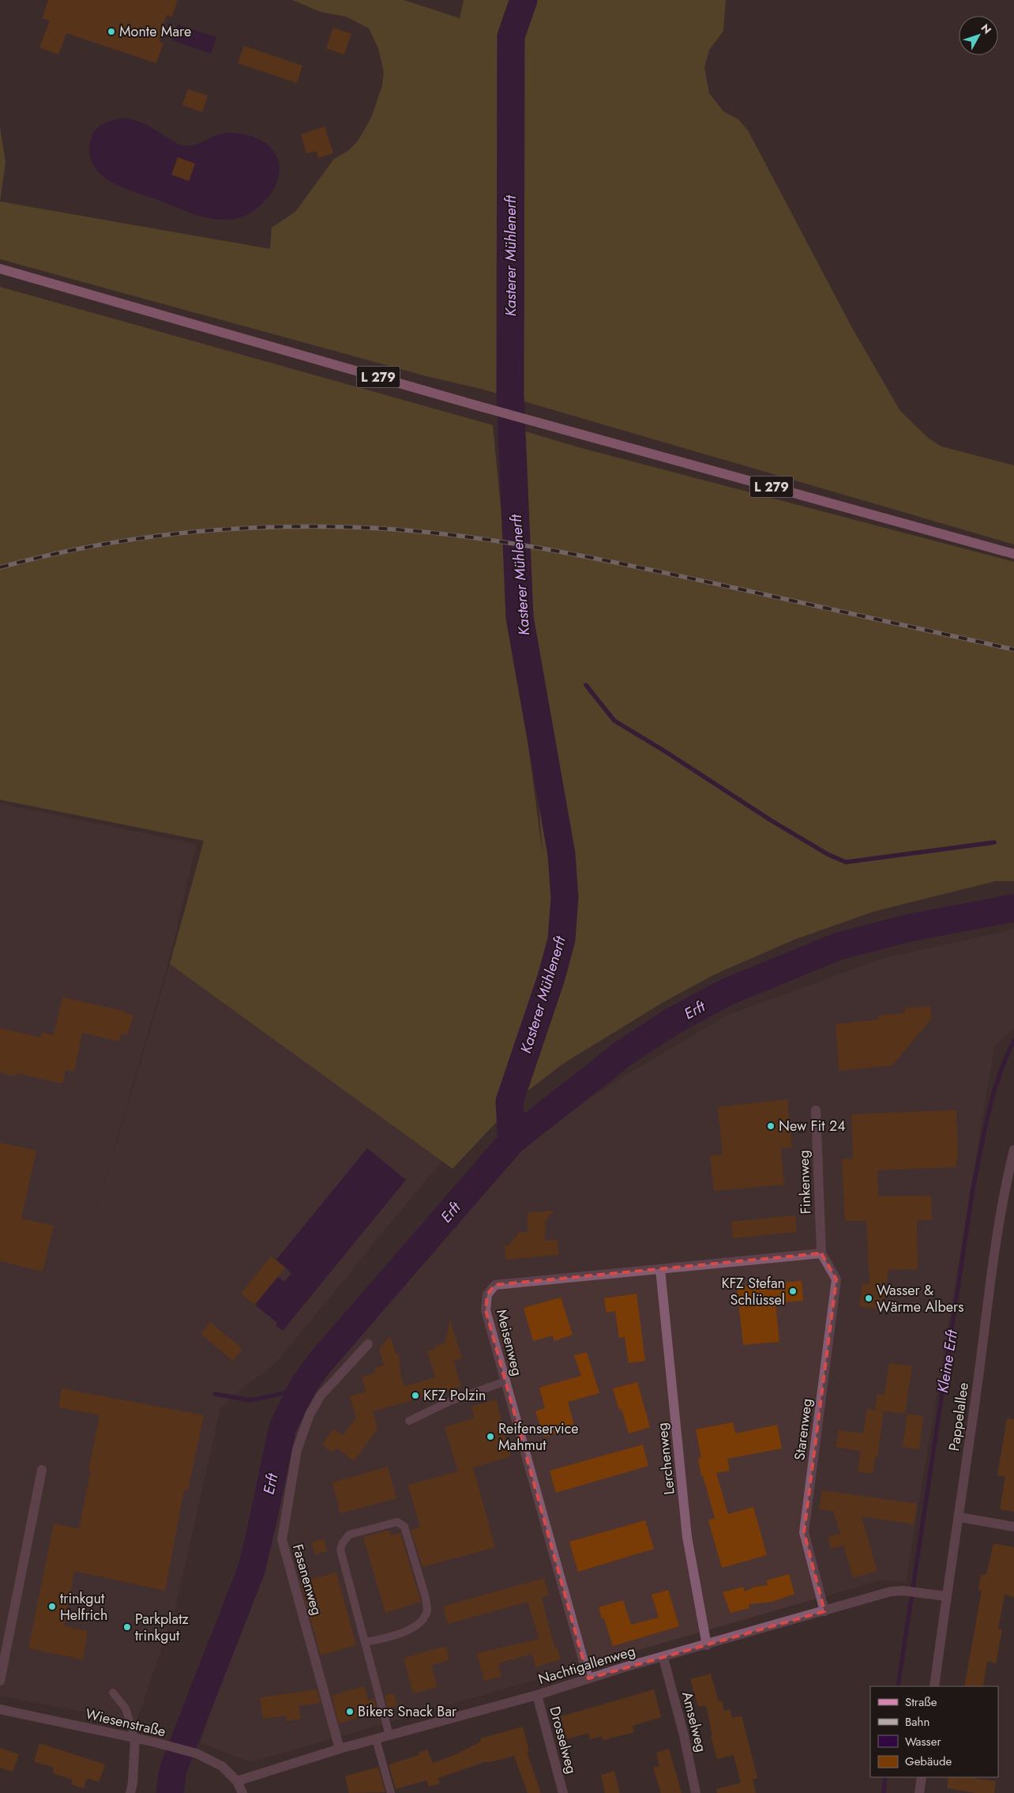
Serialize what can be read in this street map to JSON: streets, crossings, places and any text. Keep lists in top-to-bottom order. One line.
{"streets":{"main road":["L 279"],"street":["Finkenweg","Meisenweg","Pappelallee","Starenweg","Lerchenweg","Fasanenweg","Nachtigallenweg","Amselweg","Wiesenstraße","Drosselweg"]},"crossings":[["Finkenweg","Meisenweg"],["Finkenweg","Starenweg"],["Meisenweg","Starenweg"],["Meisenweg","Lerchenweg"],["Meisenweg","Nachtigallenweg"],["Pappelallee","Nachtigallenweg"],["Starenweg","Nachtigallenweg"],["Lerchenweg","Nachtigallenweg"],["Fasanenweg","Nachtigallenweg"],["Nachtigallenweg","Amselweg"],["Nachtigallenweg","Wiesenstraße"],["Nachtigallenweg","Drosselweg"]],"water":["Kasterer Mühlenerft","Erft","Kleine Erft"],"places":["Monte Mare","New Fit 24","KFZ Stefan Schlüssel","Wasser & Wärme Albers","KFZ Polzin","Reifenservice Mahmut","trinkgut Helfrich","Parkplatz trinkgut","Bikers Snack Bar"],"legend":["Straße","Bahn","Wasser","Gebäude"],"north":"top right"}
